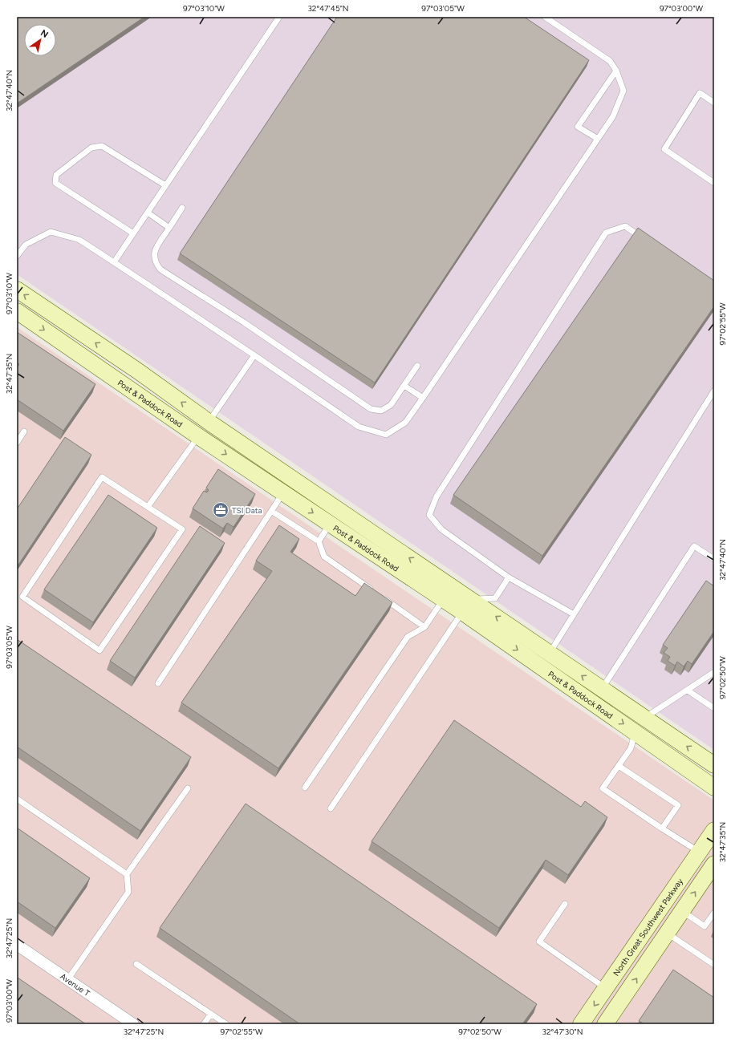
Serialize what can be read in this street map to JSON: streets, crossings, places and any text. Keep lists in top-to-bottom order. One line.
{"streets":{"street":["Post & Paddock Road","North Great Southwest Parkway","Avenue T"]},"places":{"office":["TSI Data"]},"north":"top right","coordinates":["97°03'10\"W","32°47'45\"N","97°03'05\"W","97°03'00\"W","32°47'40\"N","97°02'55\"W","32°47'35\"N","97°02'50\"W","32°47'25\"N","32°47'30\"N"]}
